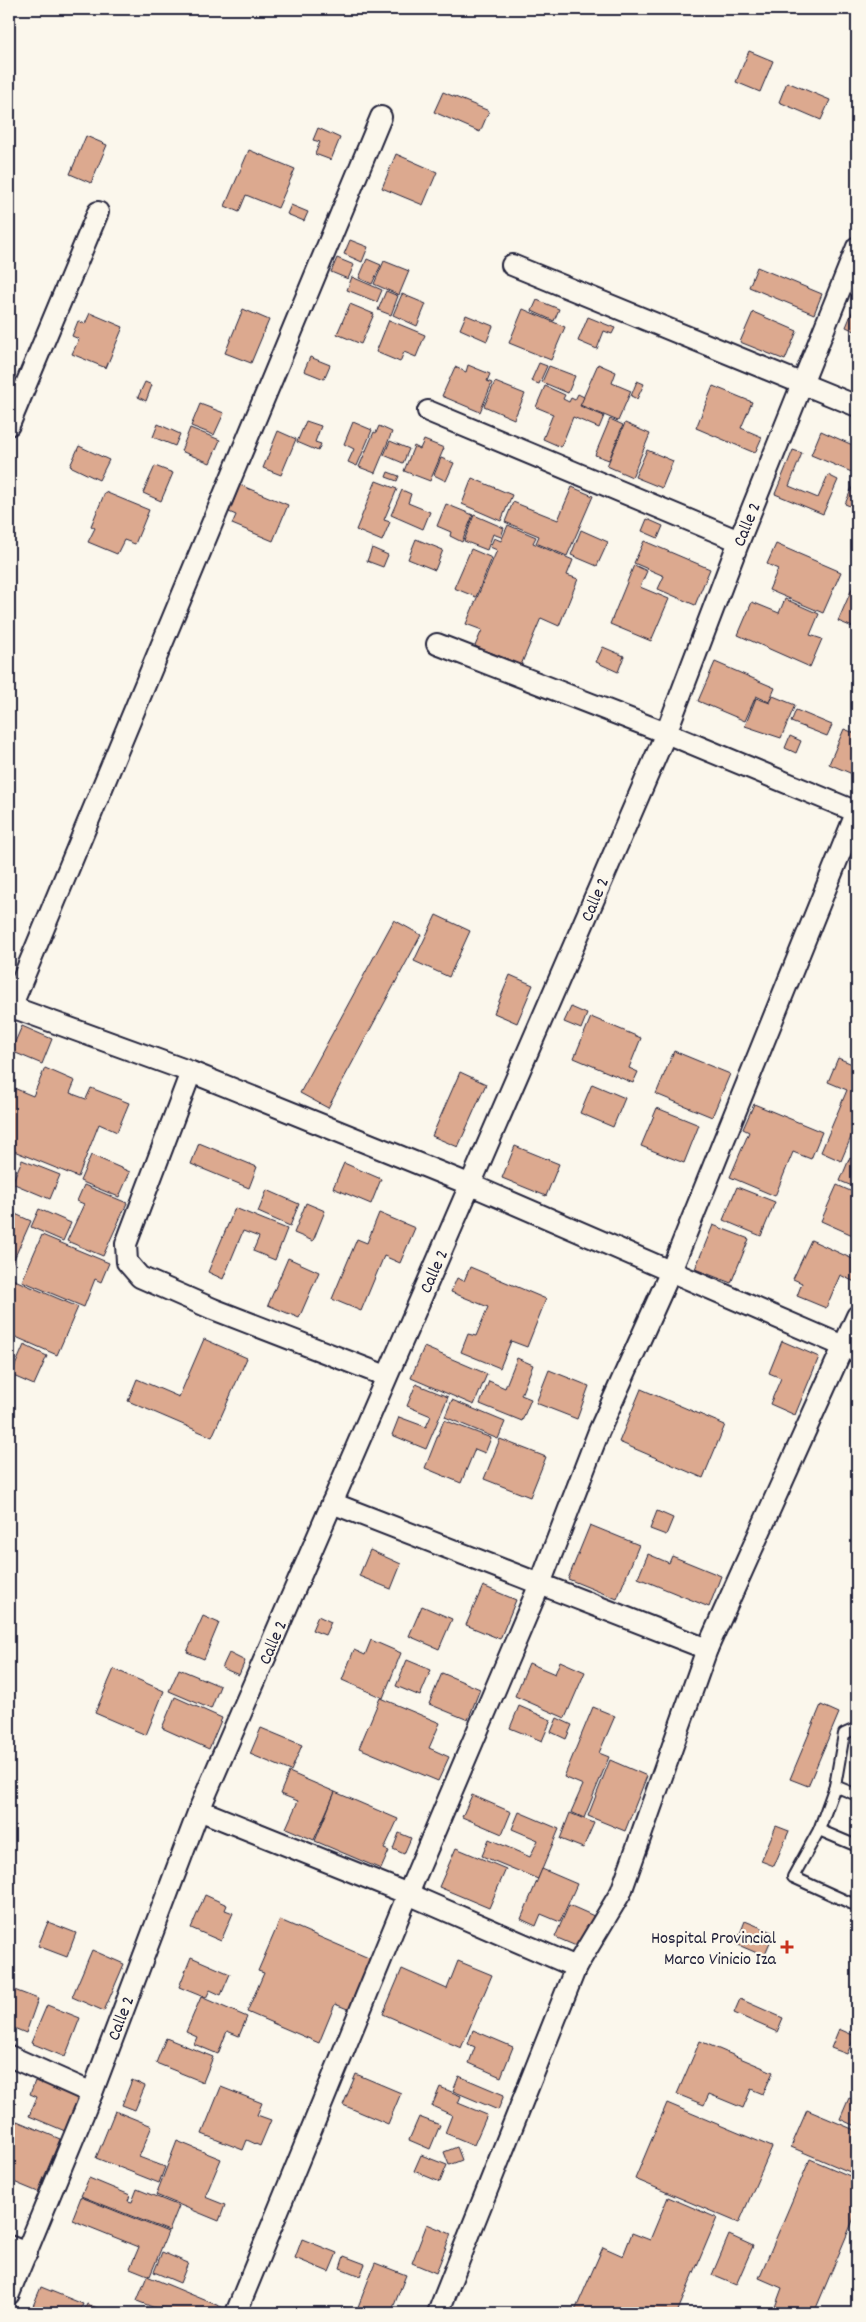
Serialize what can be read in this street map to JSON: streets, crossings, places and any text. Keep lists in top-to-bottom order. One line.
{"streets":{"street":["Calle 2"]},"places":{"health":["Hospital Provincial Marco Vinicio Iza"]}}
